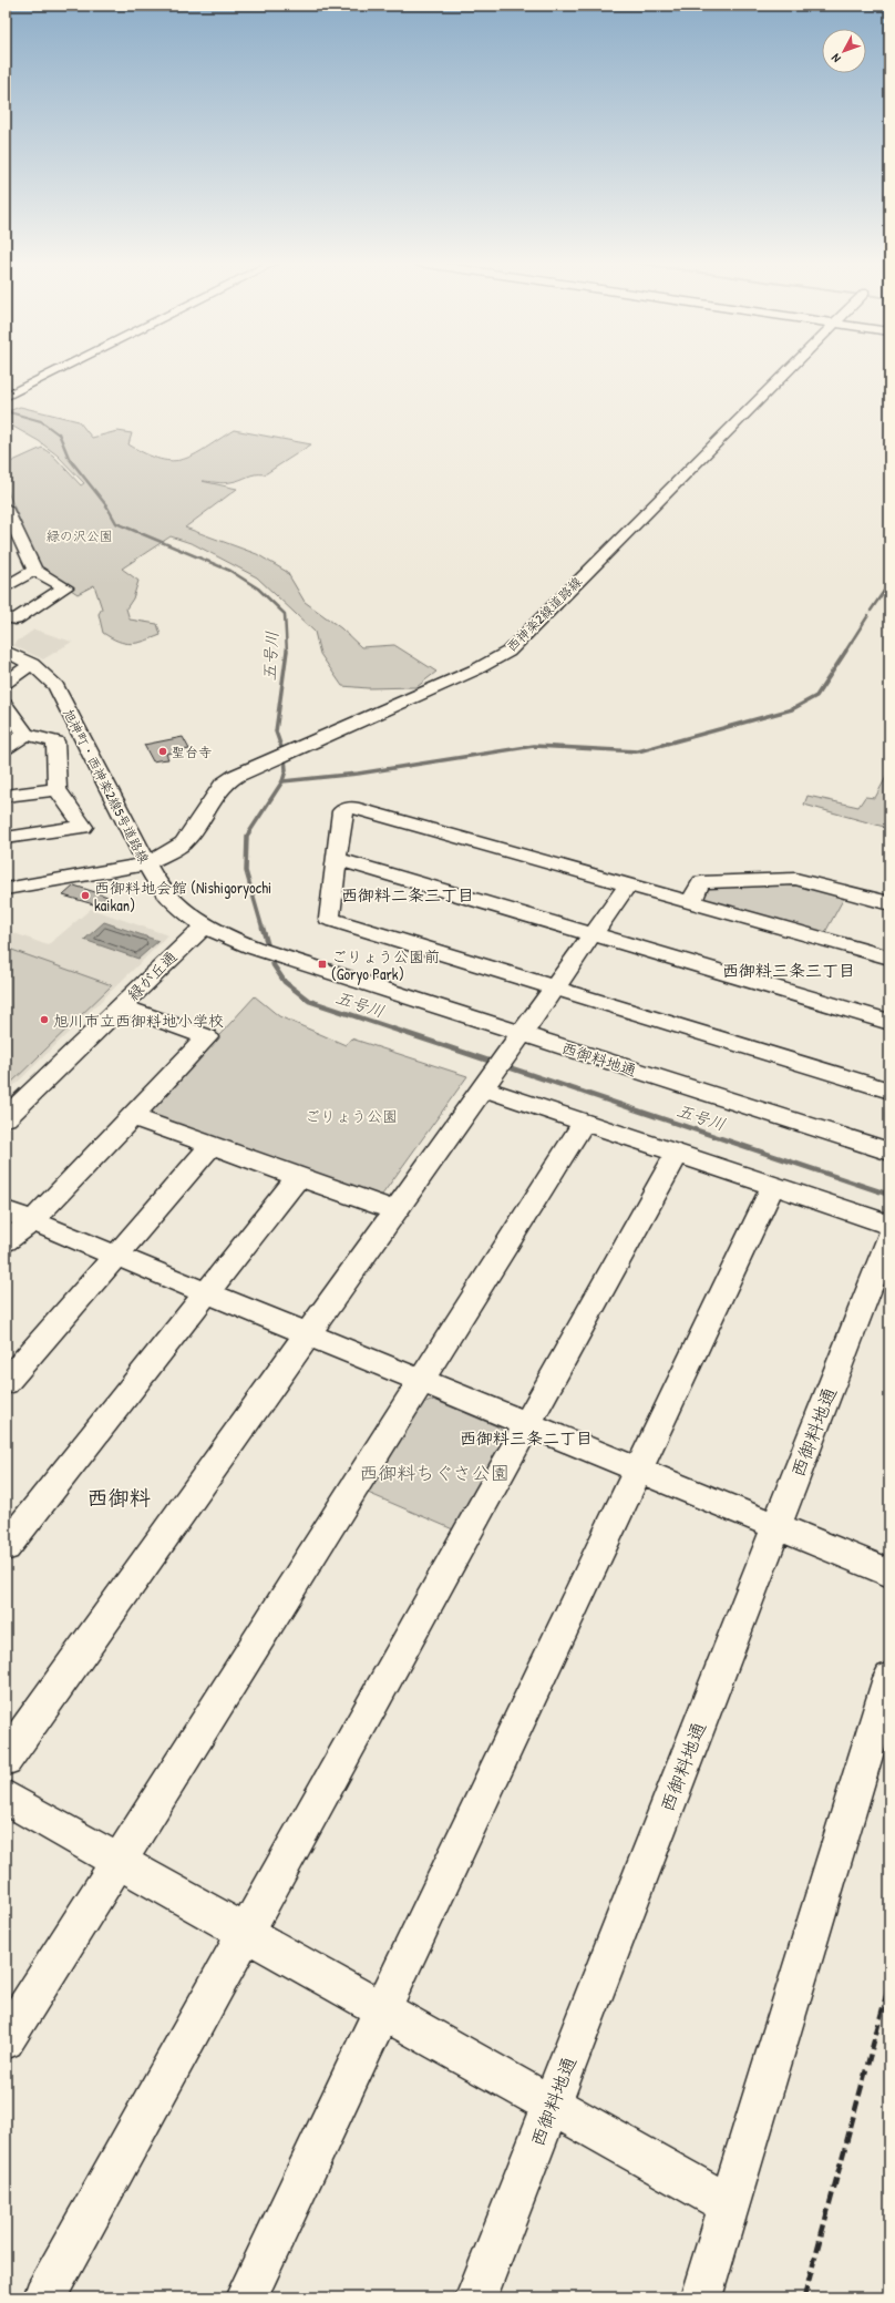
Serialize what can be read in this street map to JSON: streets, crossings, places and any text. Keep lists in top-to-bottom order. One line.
{"streets":{"street":["西神楽2線道路線","旭神町・西神楽2線5号道路線","緑が丘通","西御料地通"]},"crossings":[["西神楽2線道路線","旭神町・西神楽2線5号道路線"],["旭神町・西神楽2線5号道路線","緑が丘通"],["旭神町・西神楽2線5号道路線","西御料地通"],["緑が丘通","西御料地通"]],"districts":["西御料二条三丁目","西御料三条三丁目","西御料三条二丁目","西御料"],"water":["五号川"],"parks":["緑の沢公園","ごりょう公園","西御料ちぐさ公園"],"places":{"other":["聖台寺","西御料地会館 (Nishigoryochi kaikan)","旭川市立西御料地小学校"],"transit":["ごりょう公園前 (Goryo Park)"]},"north":"bottom left"}
